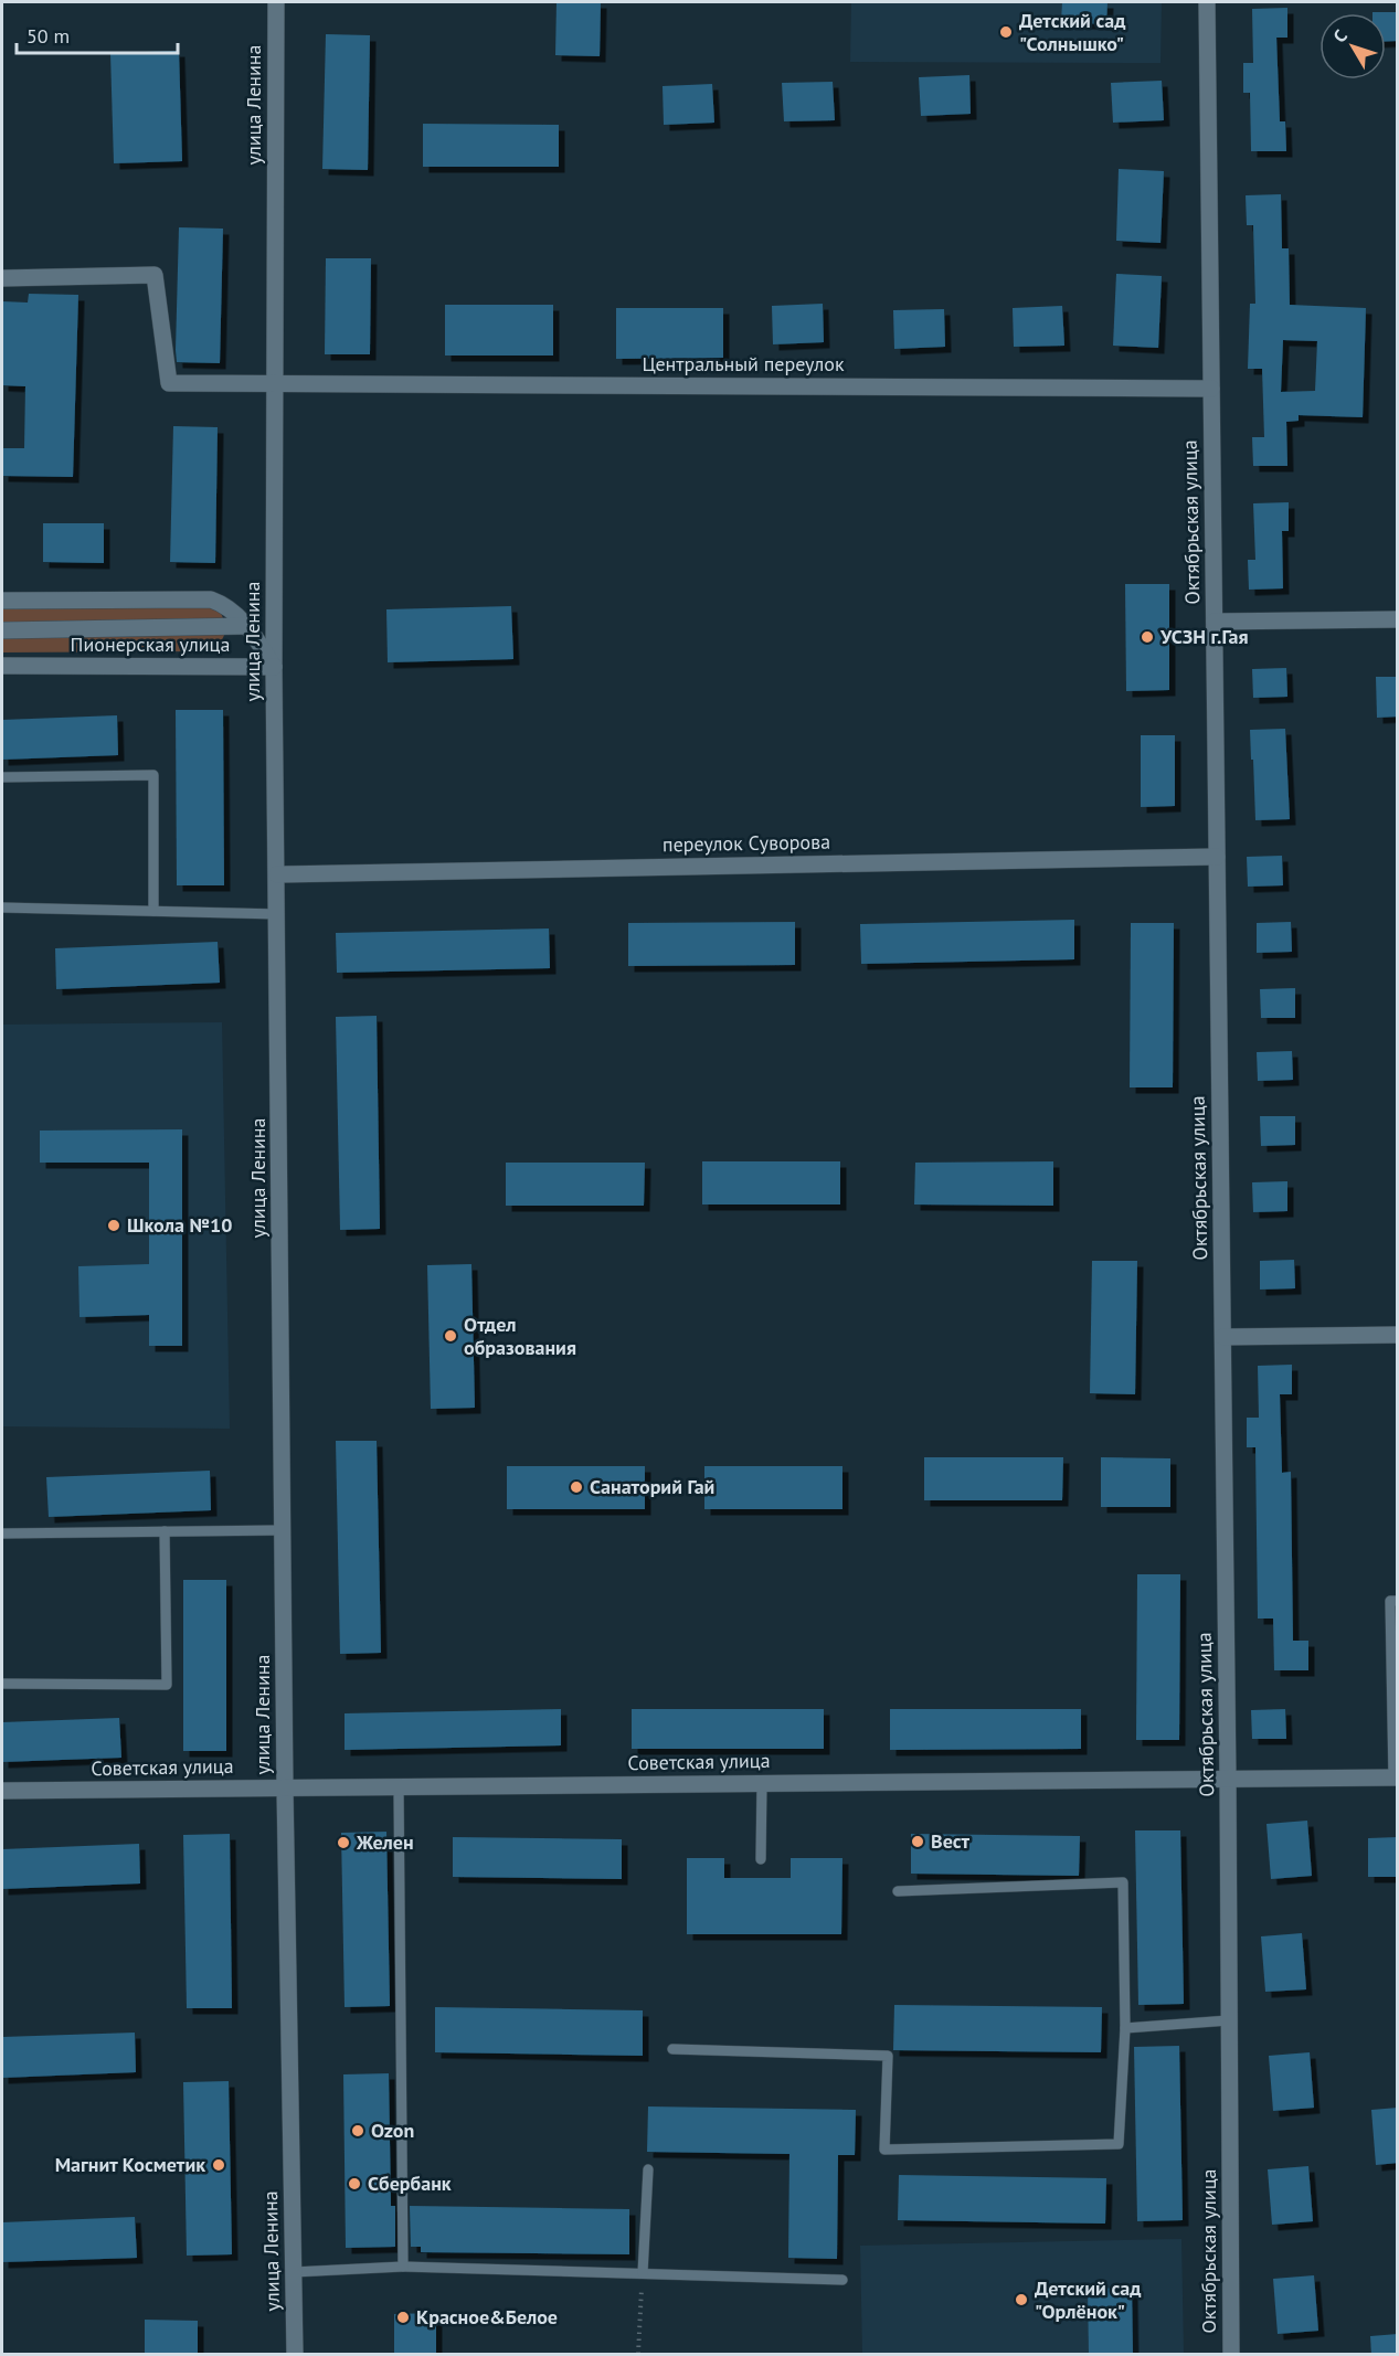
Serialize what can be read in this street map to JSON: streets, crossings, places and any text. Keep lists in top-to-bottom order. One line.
{"streets":{"street":["улица Ленина","Центральный переулок","Октябрьская улица","Пионерская улица","переулок Суворова","Советская улица"]},"crossings":[["улица Ленина","Центральный переулок"],["улица Ленина","Пионерская улица"],["улица Ленина","переулок Суворова"],["улица Ленина","Советская улица"],["Центральный переулок","Октябрьская улица"],["Октябрьская улица","переулок Суворова"],["Октябрьская улица","Советская улица"]],"places":["Детский сад \"Солнышко\"","УСЗН г.Гая","Школа №10","Отдел образования","Санаторий Гай","Вест","Желен","Ozon","Магнит Косметик","Сбербанк","Детский сад \"Орлёнок\"","Красное&Белое"],"scale_bar":"50 m","north":"top left"}
